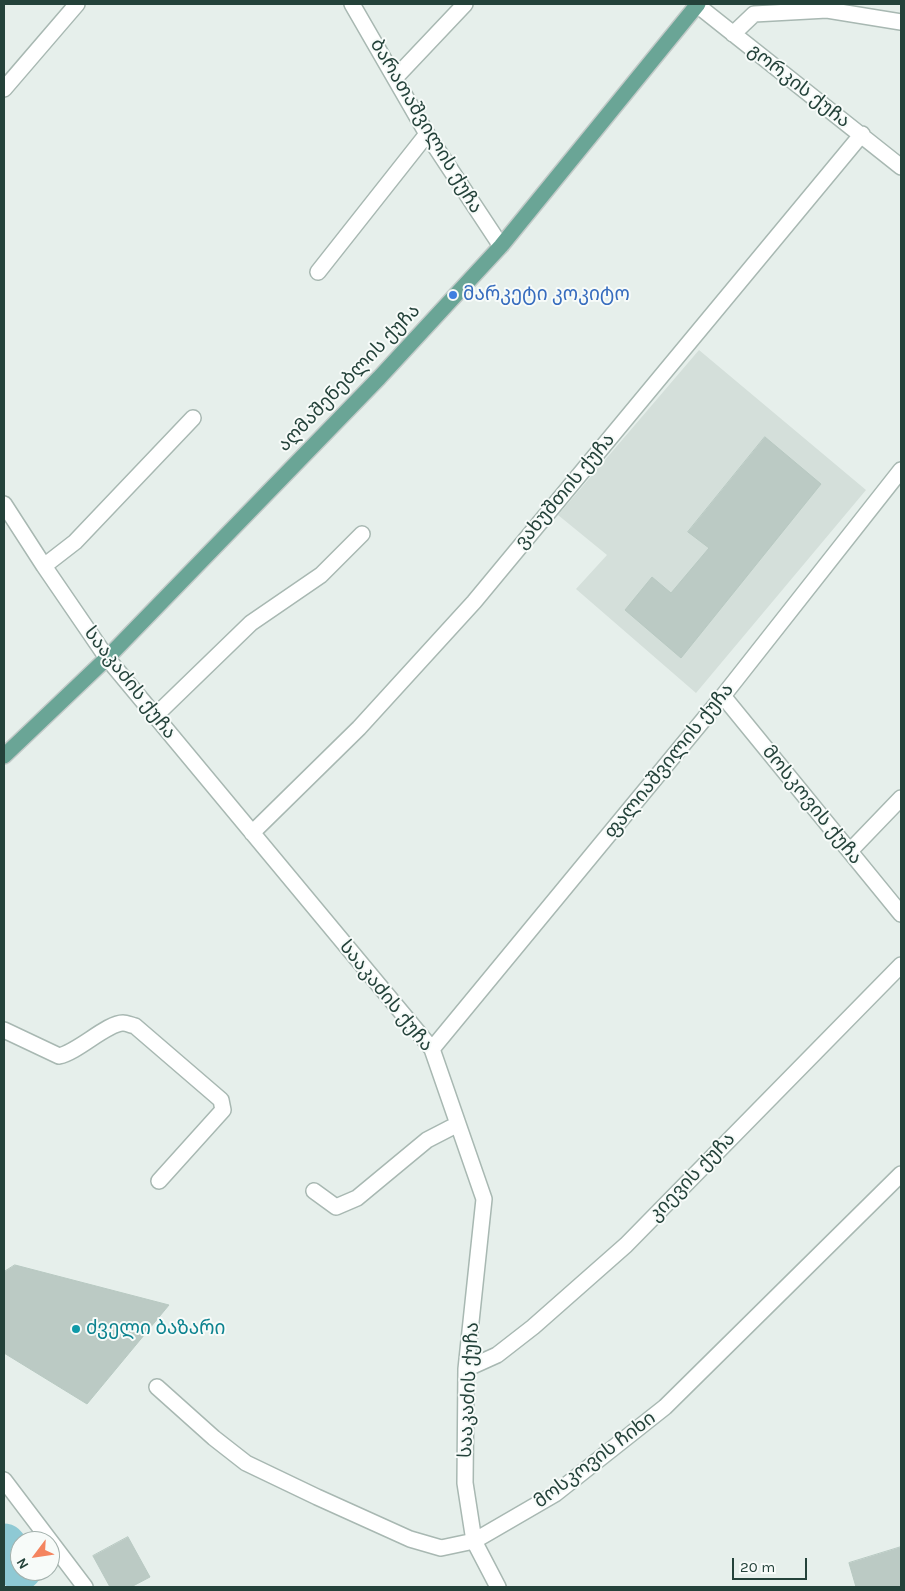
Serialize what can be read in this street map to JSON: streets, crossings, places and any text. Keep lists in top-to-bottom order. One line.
{"streets":{"main road":["აღმაშენებლის ქუჩა"],"street":["გორკის ქუჩა","ბარათაშვილის ქუჩა","ვახუშთის ქუჩა","სააკაძის ქუჩა","ფალიაშვილის ქუჩა","მოსკოვის ქუჩა","კიევის ქუჩა","მოსკოვის ჩიხი"]},"crossings":[["გორკის ქუჩა","აღმაშენებლის ქუჩა"],["გორკის ქუჩა","ვახუშთის ქუჩა"],["ბარათაშვილის ქუჩა","აღმაშენებლის ქუჩა"],["აღმაშენებლის ქუჩა","სააკაძის ქუჩა"],["ვახუშთის ქუჩა","სააკაძის ქუჩა"],["სააკაძის ქუჩა","ფალიაშვილის ქუჩა"],["სააკაძის ქუჩა","კიევის ქუჩა"],["სააკაძის ქუჩა","მოსკოვის ჩიხი"],["ფალიაშვილის ქუჩა","მოსკოვის ქუჩა"]],"places":["მარკეტი კოკიტო","ძველი ბაზარი"],"scale_bar":"20 m","north":"bottom left"}
